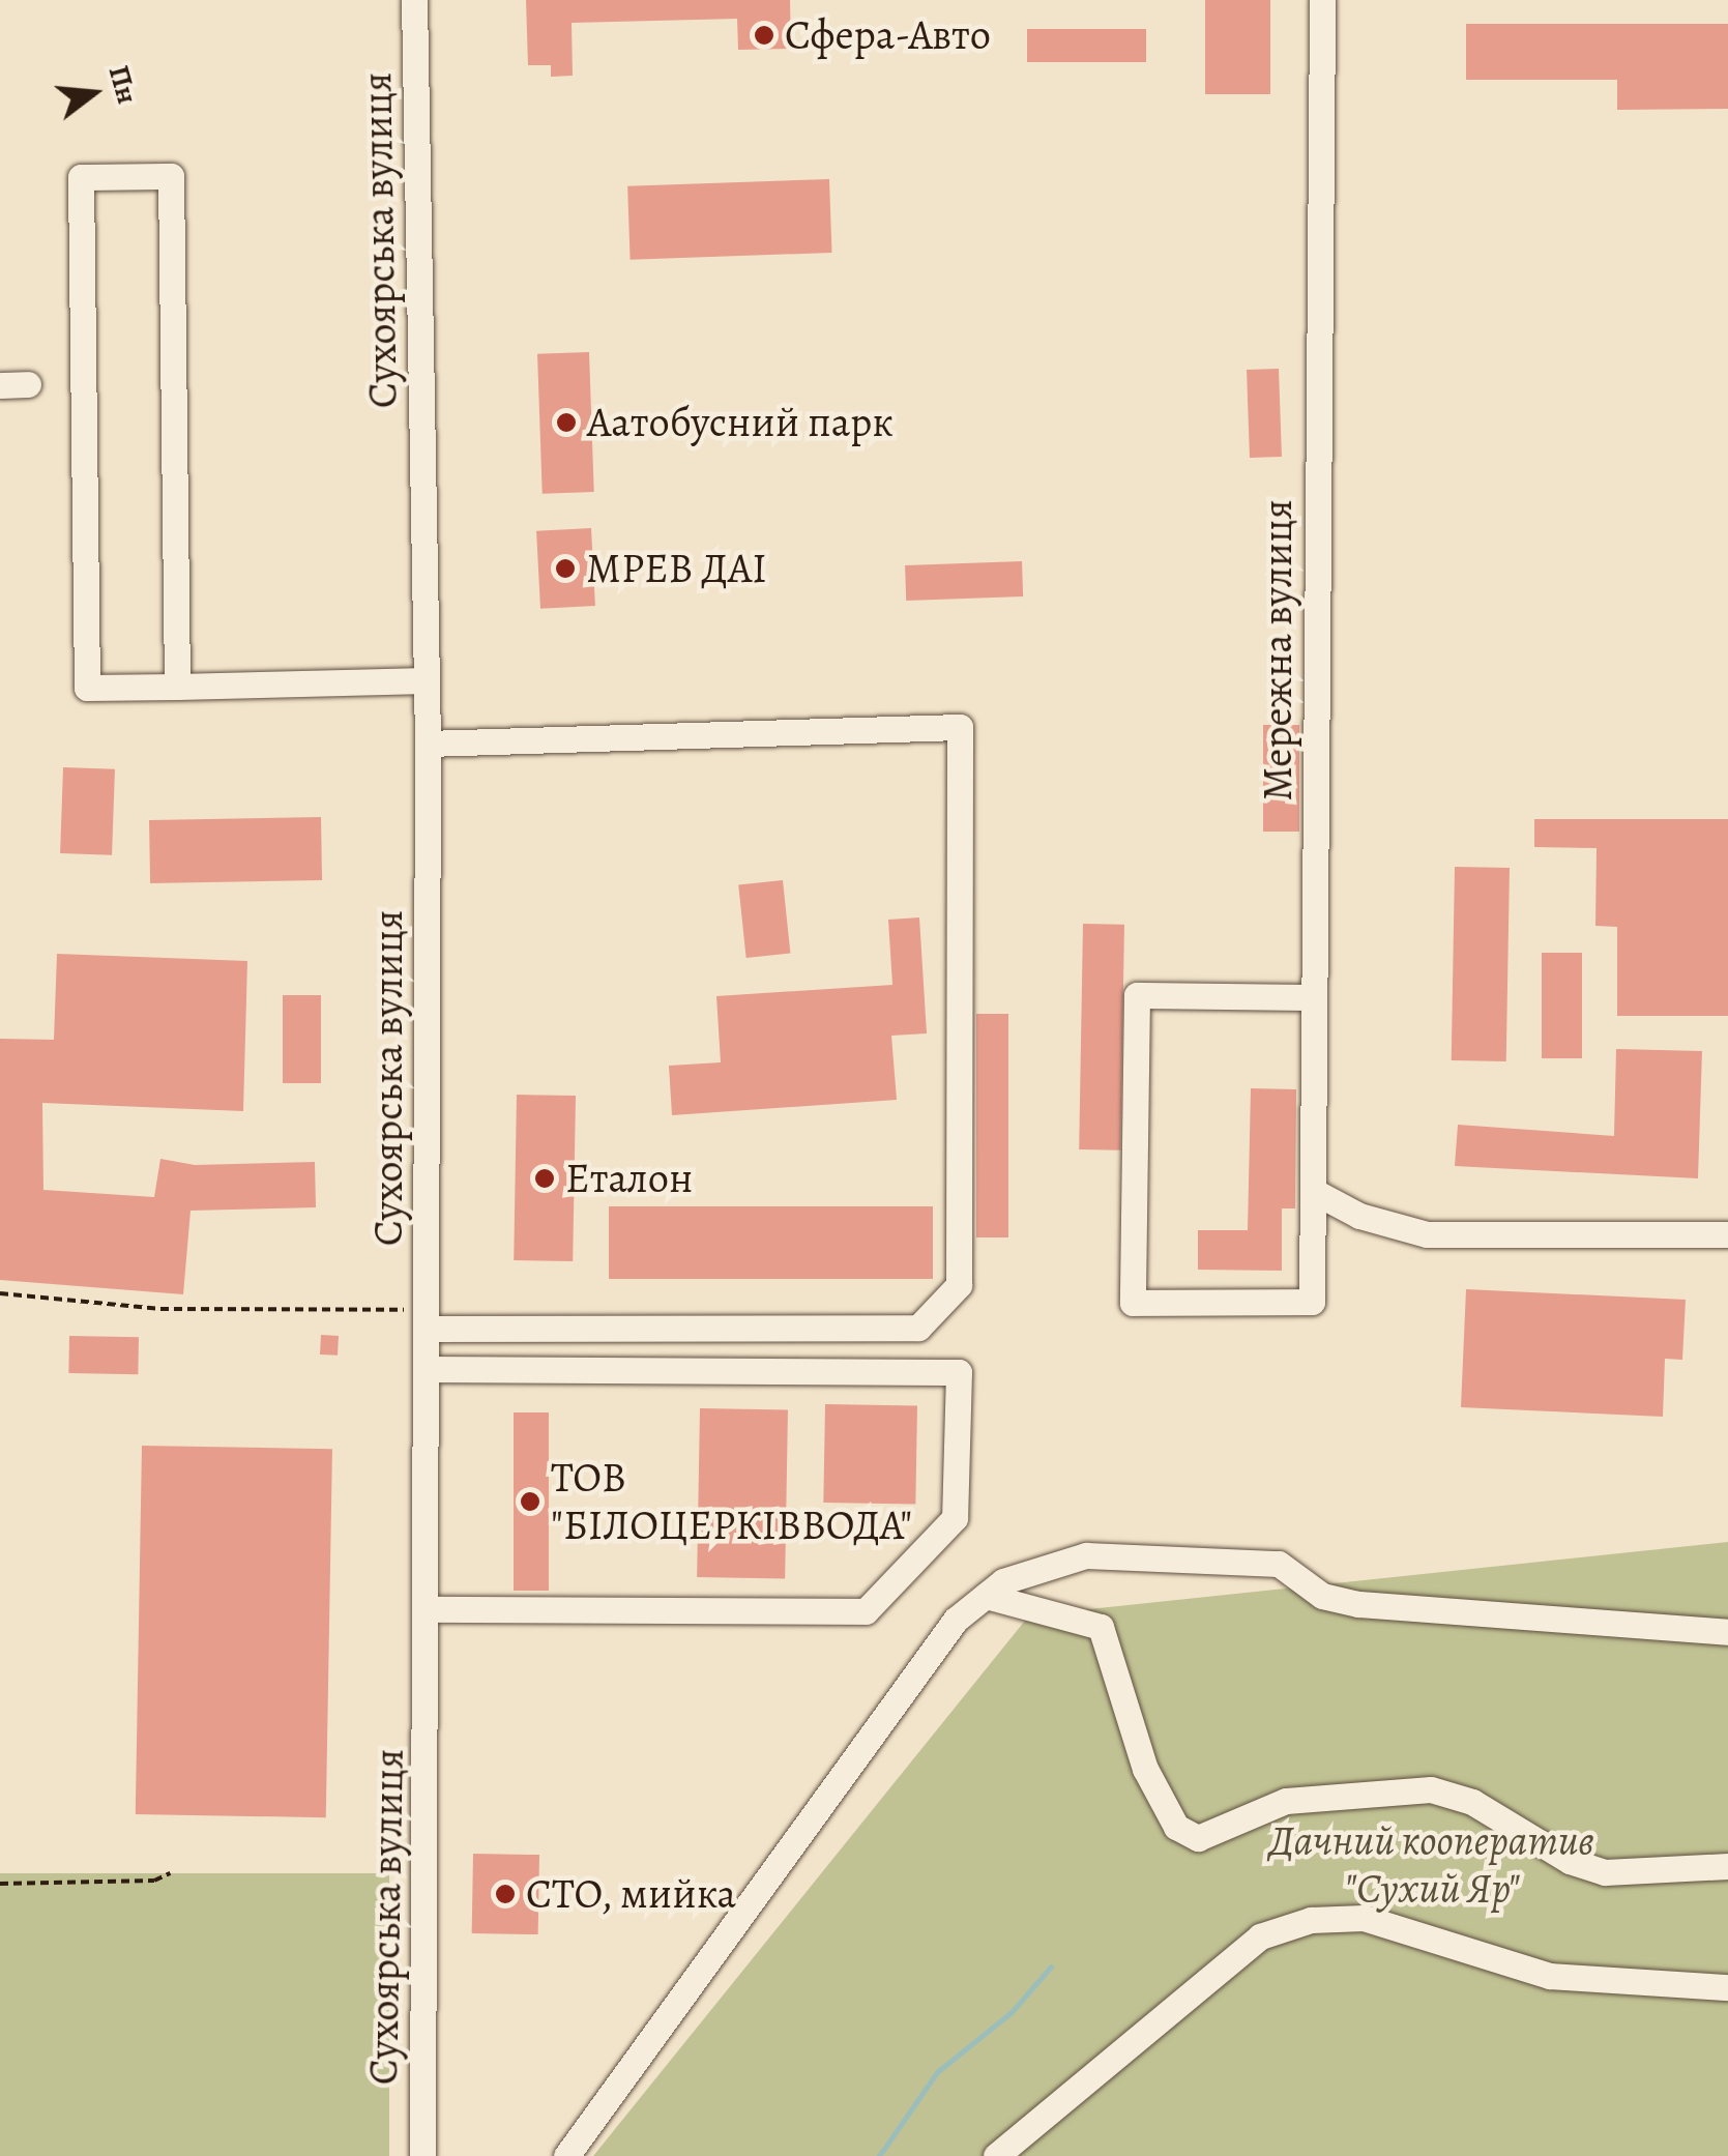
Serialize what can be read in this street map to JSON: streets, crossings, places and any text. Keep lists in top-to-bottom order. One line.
{"streets":{"street":["Сухоярська вулиця","Мережна вулиця"]},"parks":["Дачний кооператив \"Сухий Яр\""],"places":["Сфера-Авто","Аатобусний парк","МРЕВ ДАІ","Еталон","ТОВ \"БІЛОЦЕРКІВВОДА\"","СТО, мийка"],"north":"right"}
